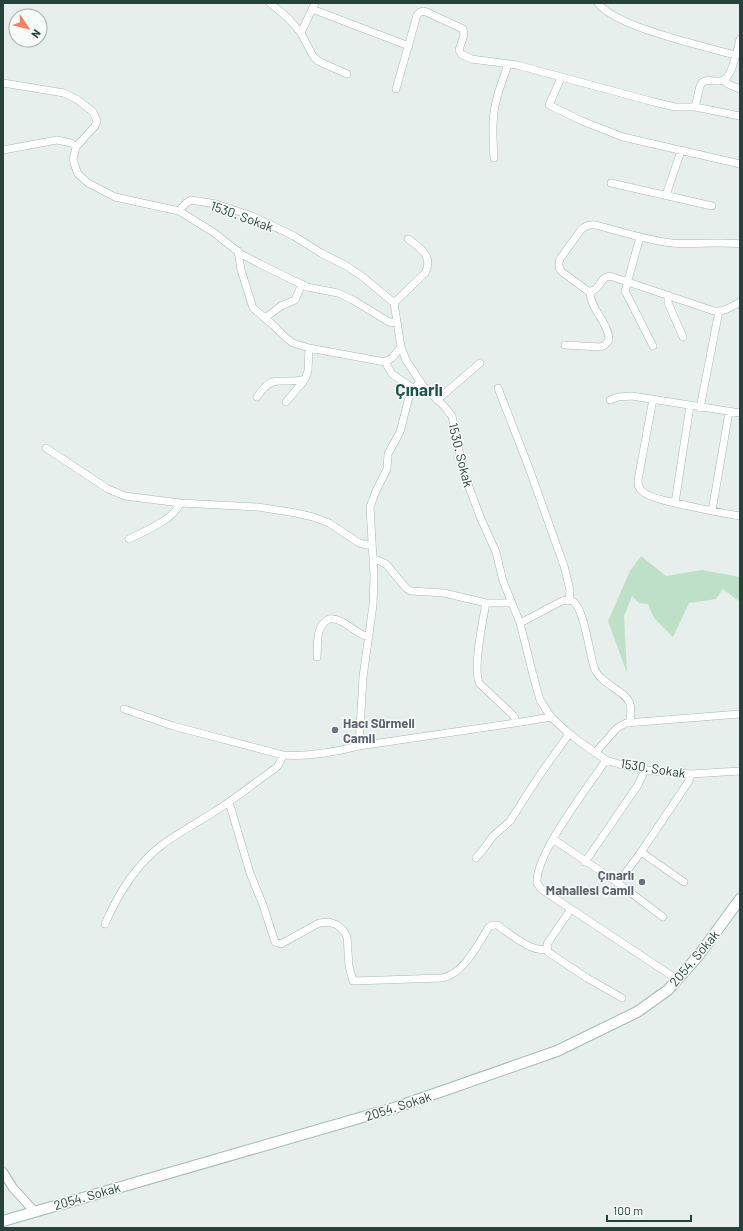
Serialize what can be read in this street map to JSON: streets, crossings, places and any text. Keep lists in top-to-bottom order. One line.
{"streets":{"main road":["2054. Sokak"],"street":["1530. Sokak"]},"districts":["Çınarlı"],"places":["Hacı Sürmeli Camii","Çınarlı Mahallesi Camii"],"scale_bar":"100 m","north":"bottom right"}
